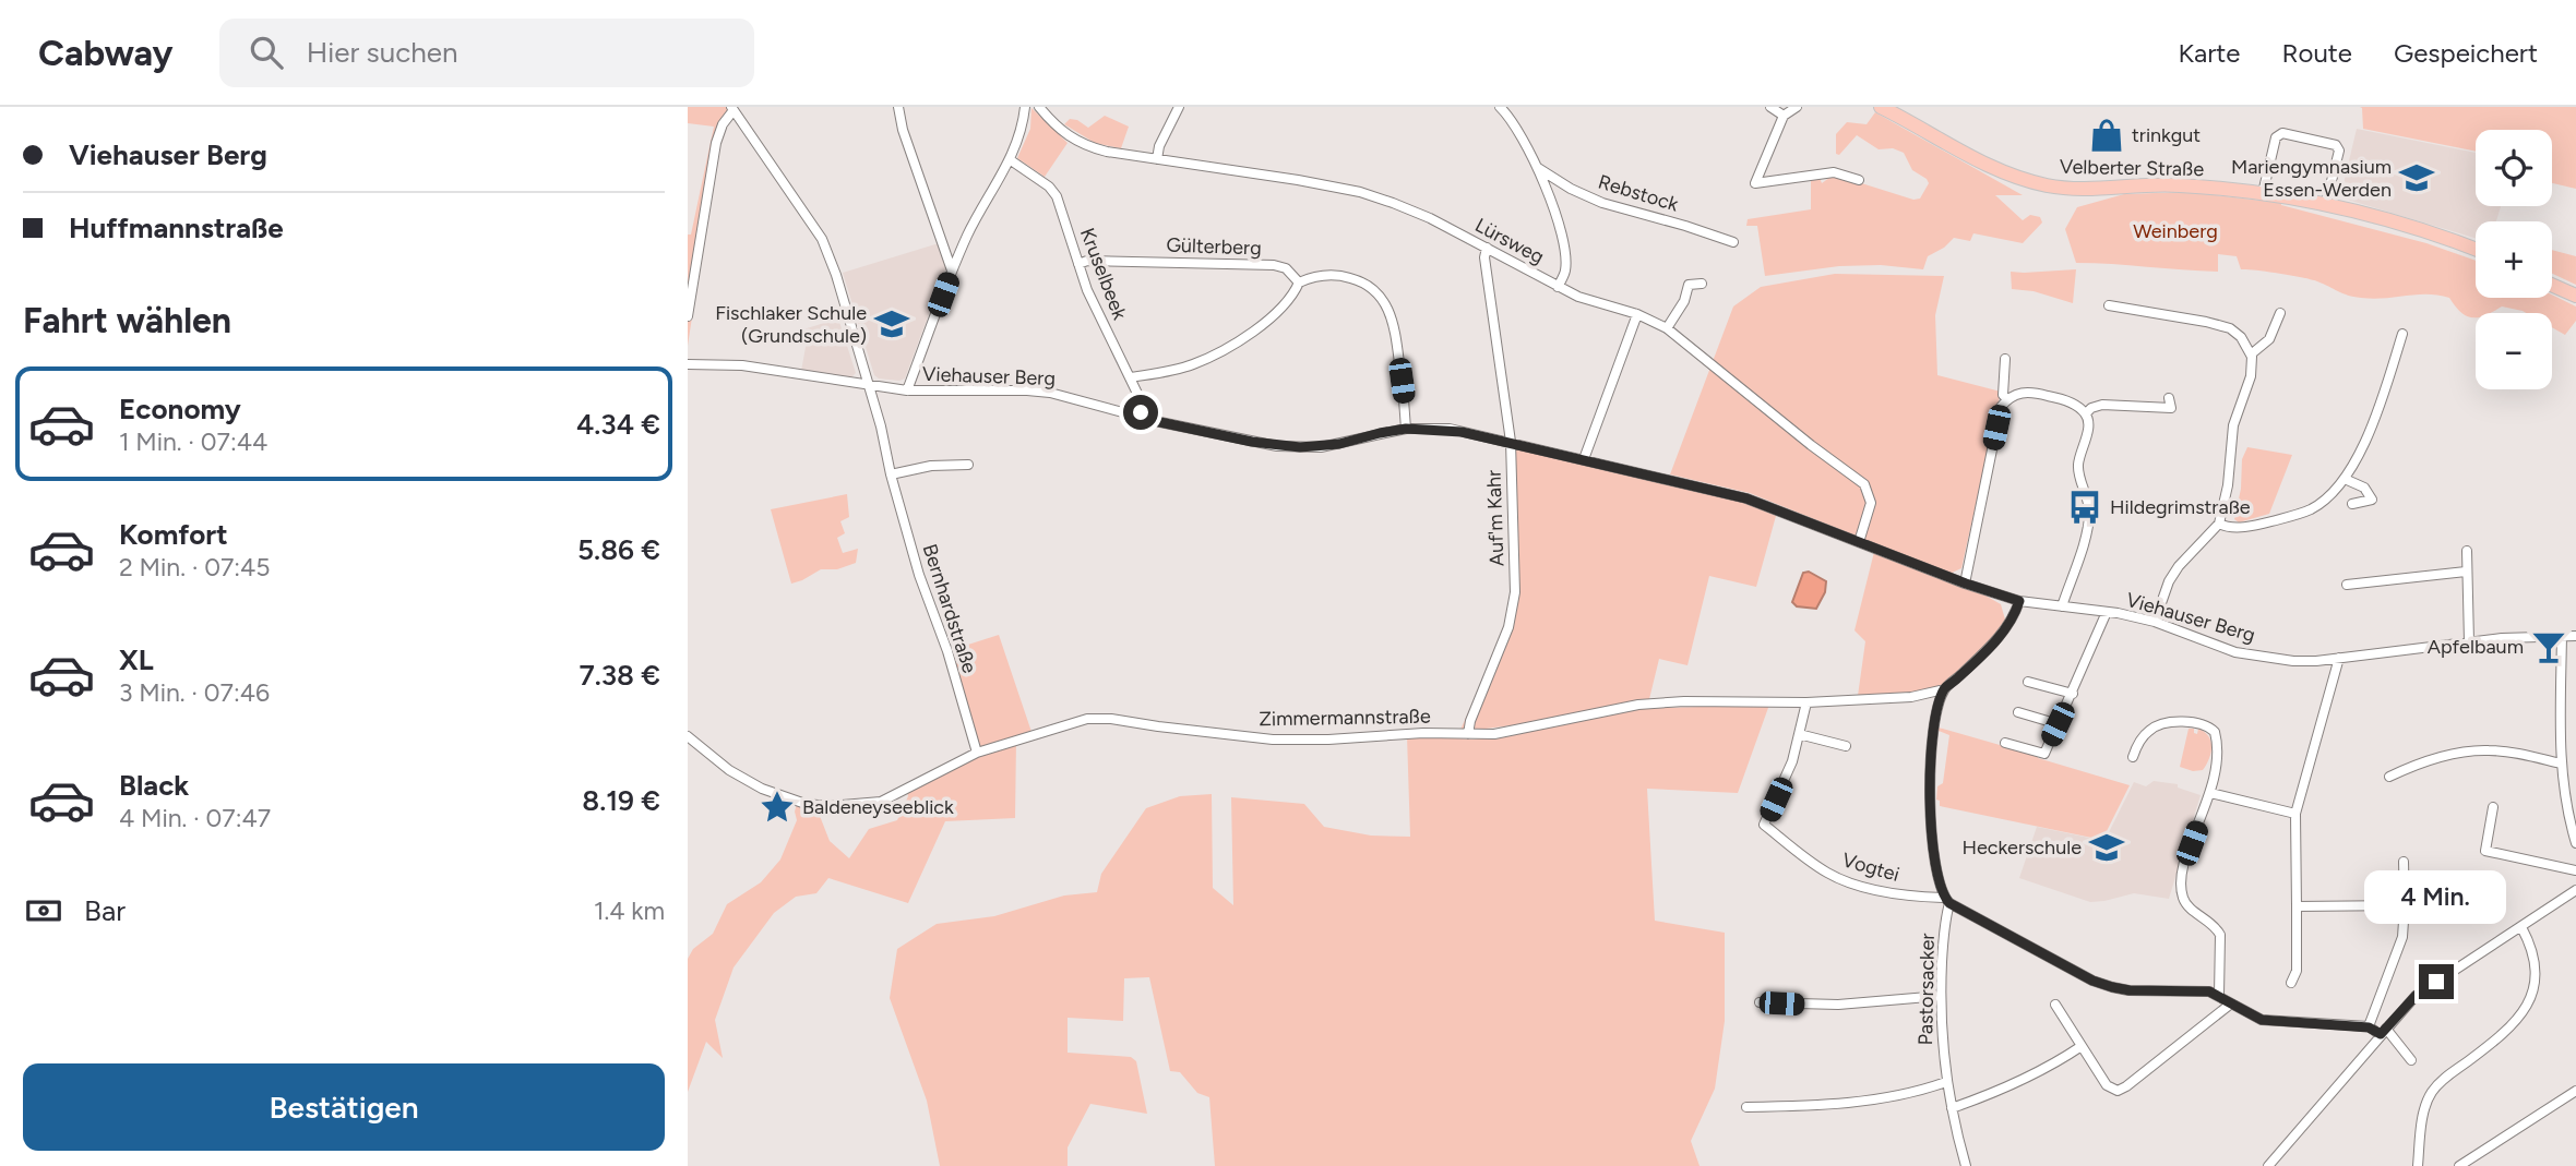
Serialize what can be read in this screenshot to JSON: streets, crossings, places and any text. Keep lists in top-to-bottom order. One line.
{"streets":{"main road":["Velberter Straße"],"street":["Rebstock","Lürsweg","Gülterberg","Kruselbeek","Viehauser Berg","Auf'm Kahr","Bernhardstraße","Zimmermannstraße","Vogtei","Pastorsacker"]},"crossings":[["Lürsweg","Viehauser Berg"],["Lürsweg","Auf'm Kahr"],["Gülterberg","Kruselbeek"],["Kruselbeek","Viehauser Berg"],["Viehauser Berg","Auf'm Kahr"],["Viehauser Berg","Bernhardstraße"],["Auf'm Kahr","Zimmermannstraße"],["Bernhardstraße","Zimmermannstraße"],["Zimmermannstraße","Vogtei"],["Vogtei","Pastorsacker"]],"parks":["Weinberg"],"places":{"shop":["trinkgut"],"school or university":["Mariengymnasium Essen-Werden","Fischlaker Schule (Grundschule)","Heckerschule"],"bus stop":["Hildegrimstraße"],"bar":["Apfelbaum"],"place":["Baldeneyseeblick"]},"page":{"header":"Cabway","search":"Hier suchen","nav":["Karte","Route","Gespeichert"],"banner":["Viehauser Berg","Huffmannstraße"],"map_buttons":["+","−"],"heading":"Fahrt wählen","list":[{"name":"Economy","note":"1 Min. · 07:44","value":"4.34 €"},{"name":"Komfort","note":"2 Min. · 07:45","value":"5.86 €"},{"name":"XL","note":"3 Min. · 07:46","value":"7.38 €"},{"name":"Black","note":"4 Min. · 07:47","value":"8.19 €"}],"pay":["Bar","1.4 km"],"bubble":"4 Min.","buttons":"Bestätigen"}}
